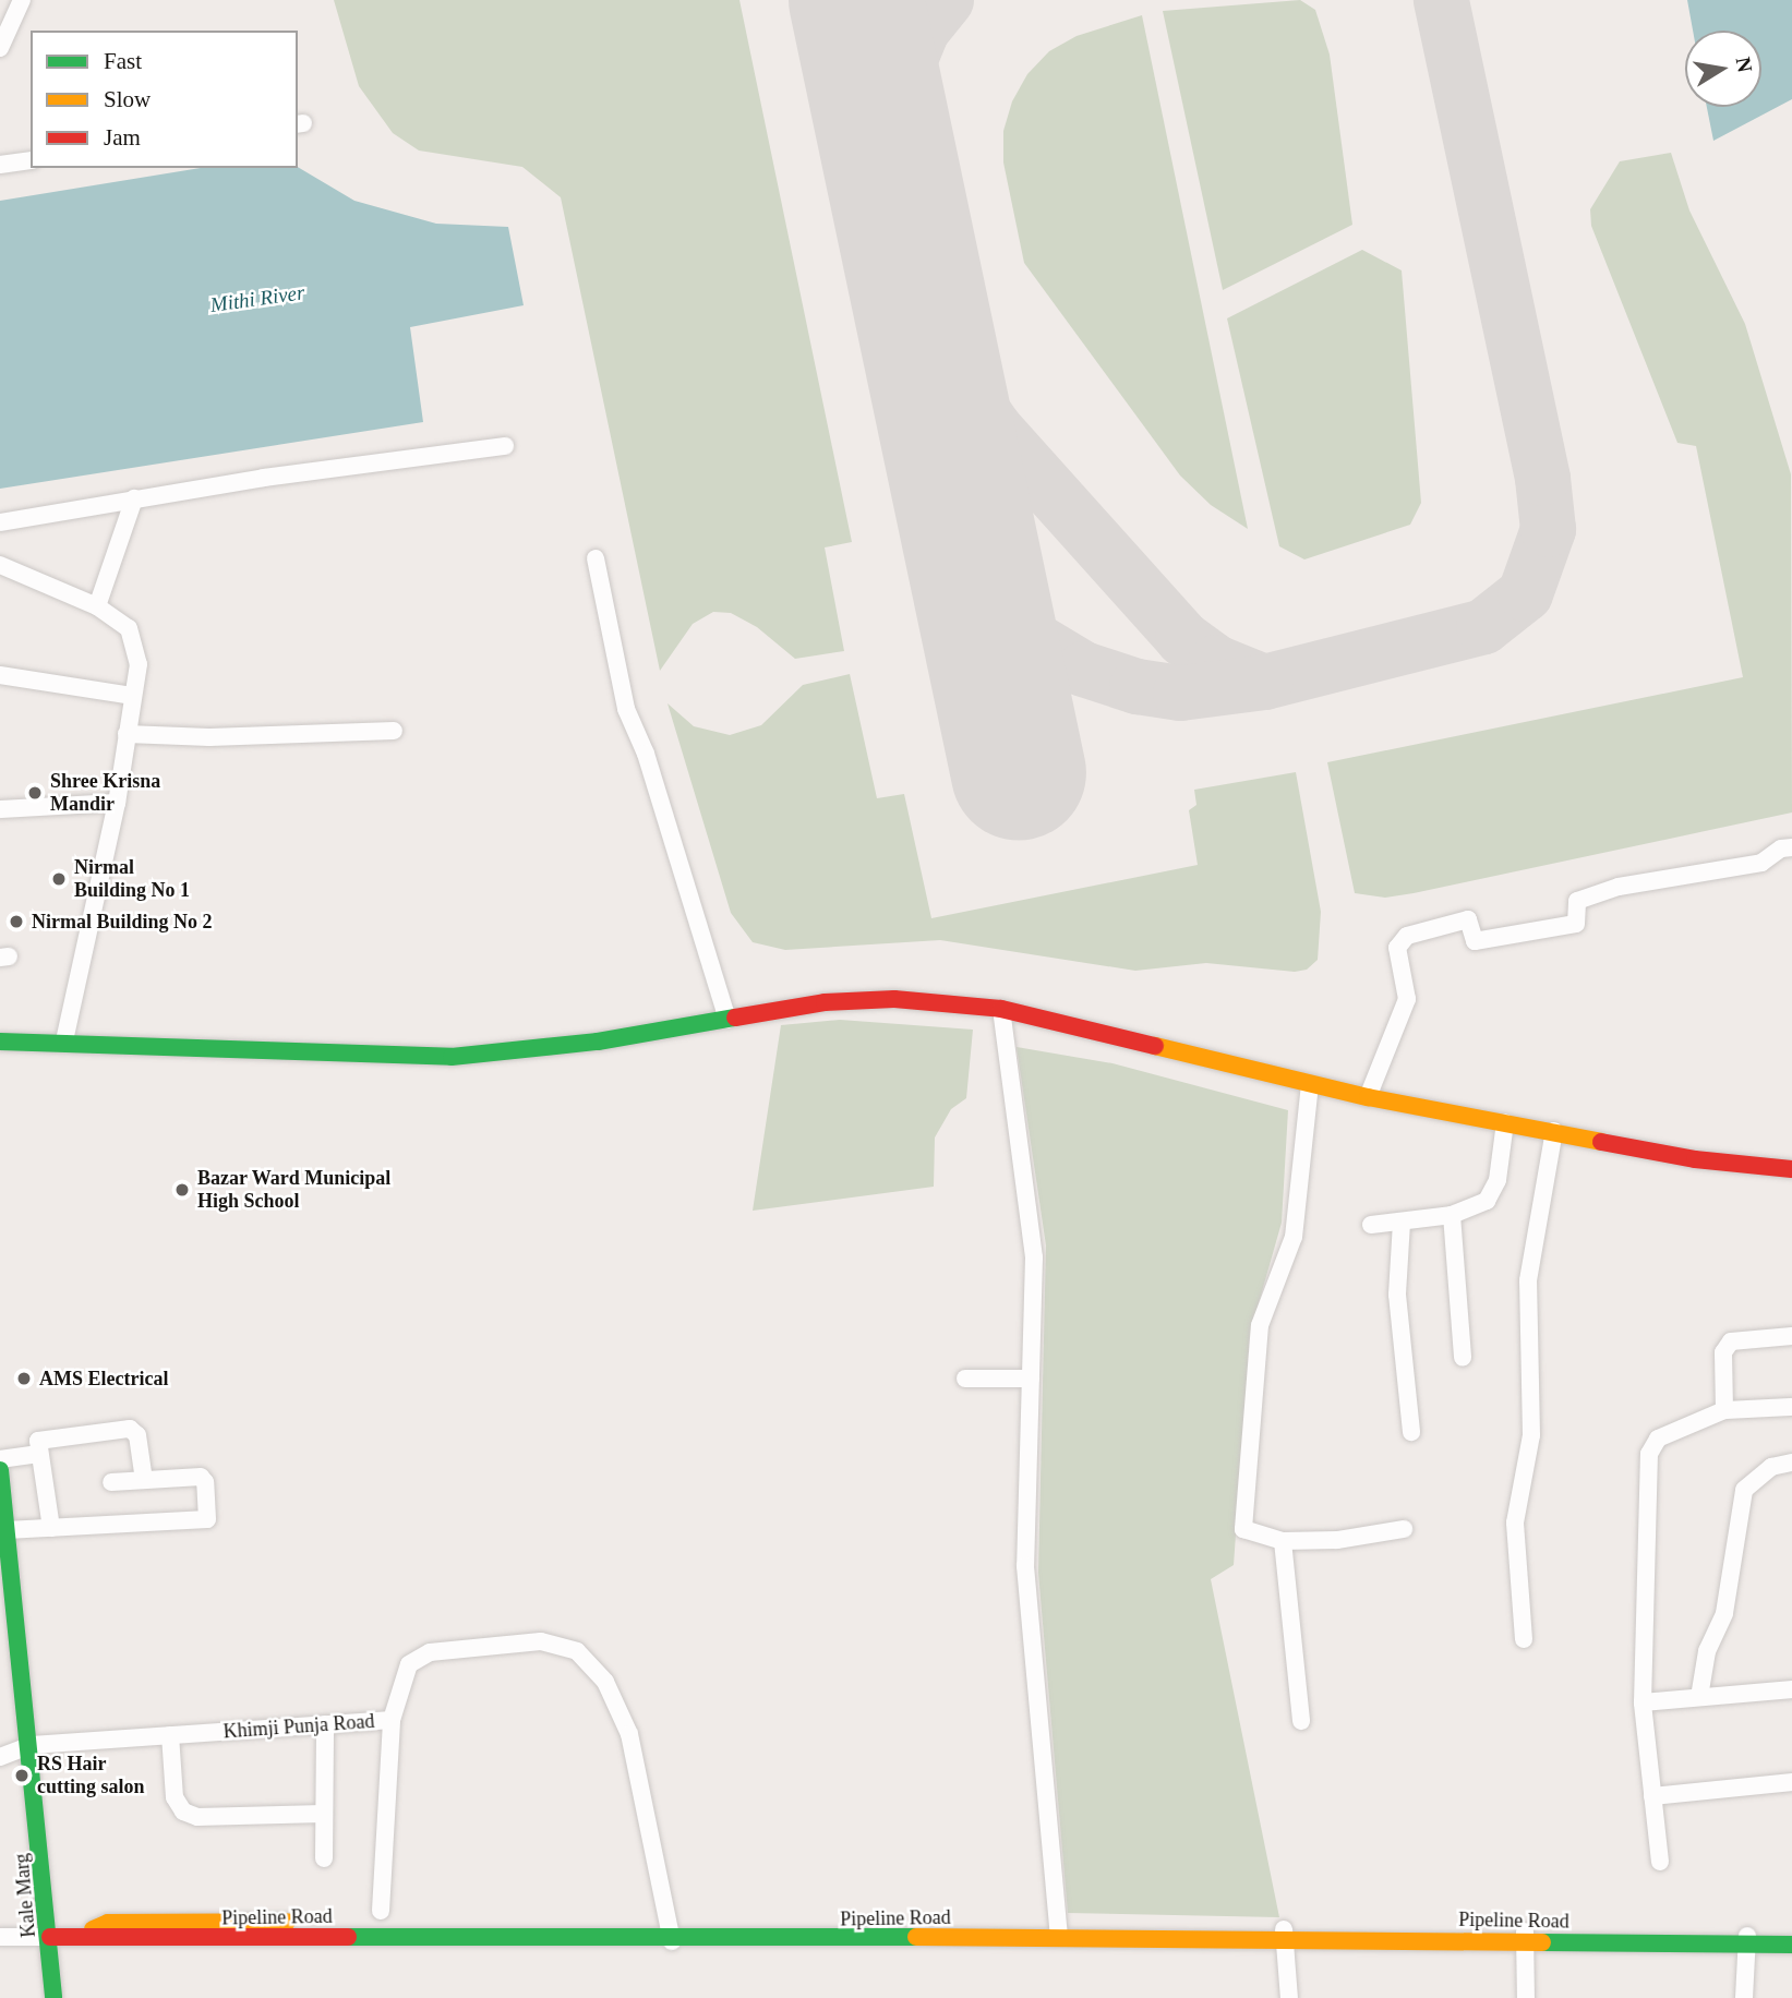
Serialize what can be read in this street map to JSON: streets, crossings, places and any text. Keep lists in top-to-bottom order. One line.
{"streets":{"main road":["Kale Marg","Pipeline Road"],"street":["Khimji Punja Road"]},"crossings":[["Khimji Punja Road","Kale Marg"],["Khimji Punja Road","Pipeline Road"],["Kale Marg","Pipeline Road"]],"water":["Mithi River"],"places":["Shree Krisna Mandir","Nirmal Building No 1","Nirmal Building No 2","Bazar Ward Municipal High School","AMS Electrical","RS Hair cutting salon"],"legend":["Fast","Slow","Jam"],"north":"right"}
